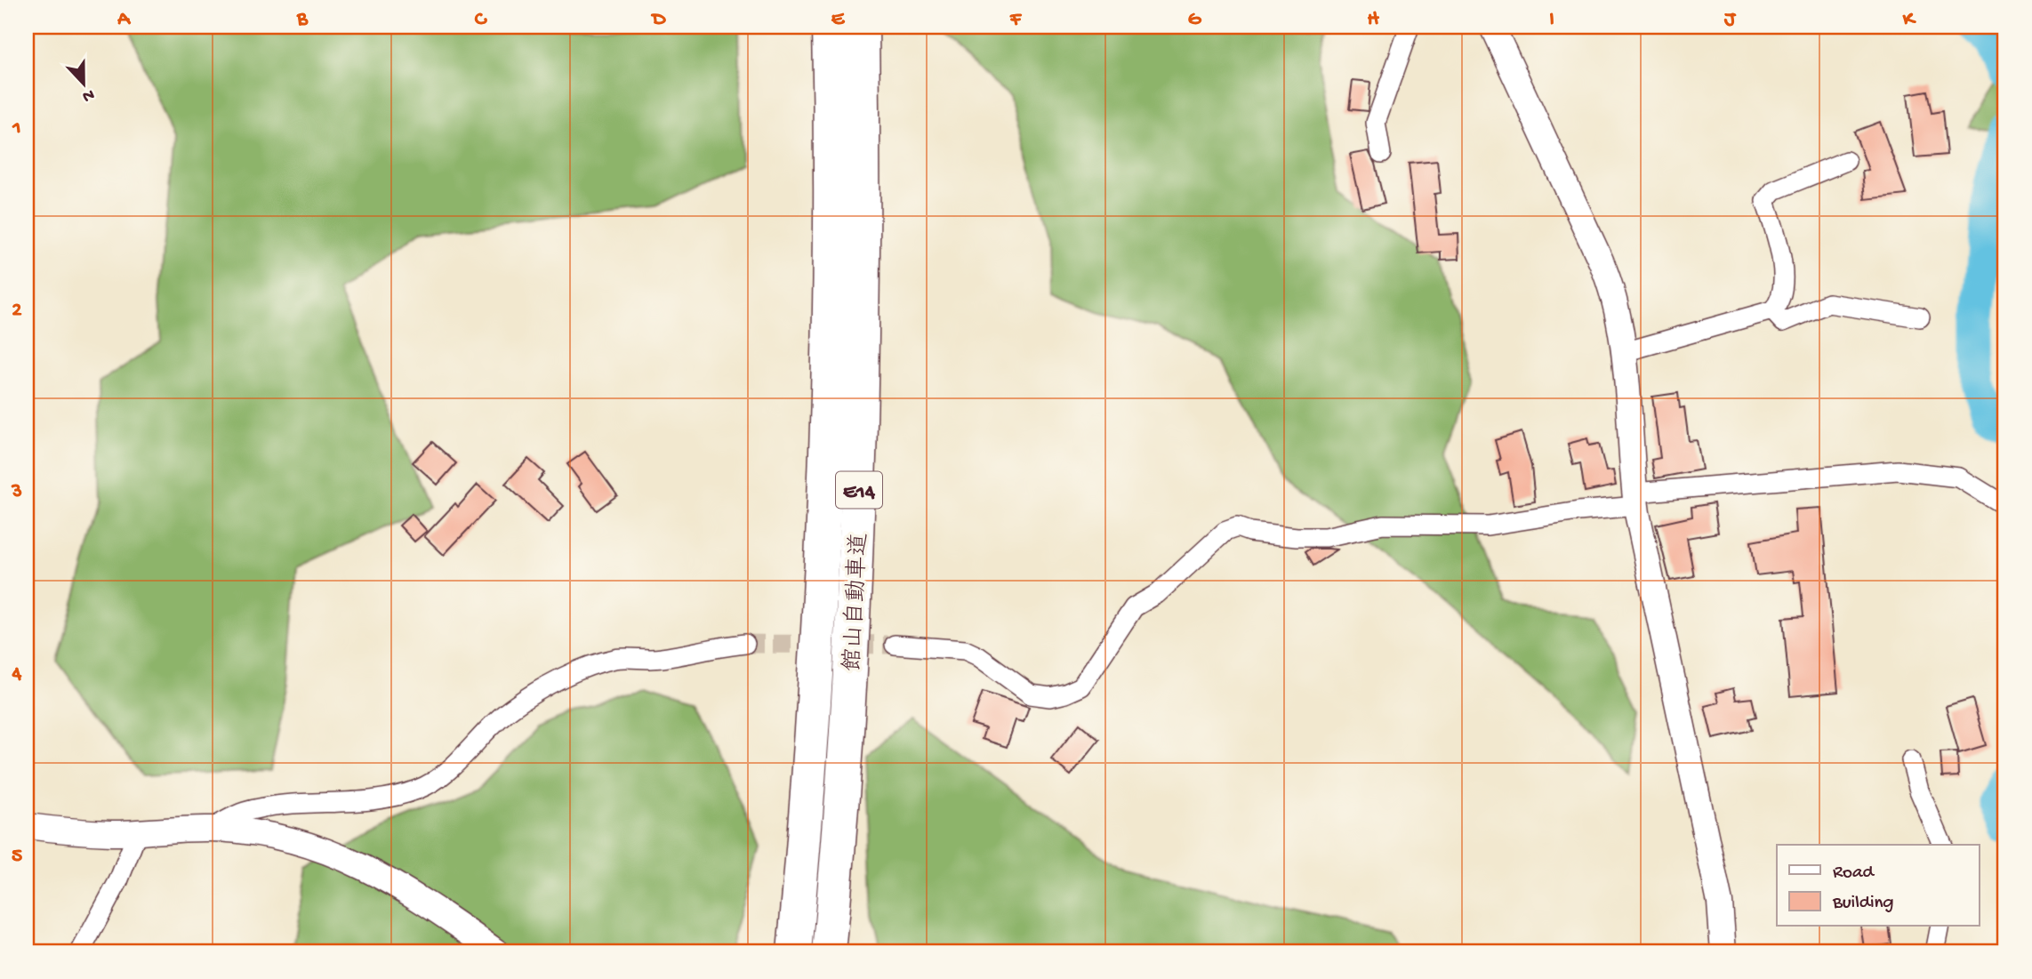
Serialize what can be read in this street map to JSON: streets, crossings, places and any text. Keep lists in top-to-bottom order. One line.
{"streets":{"highway":["E14","館山自動車道"]},"legend":["Road","Building"],"north":"bottom","grid":{"columns":["A","B","C","D","E","F","G","H","I","J","K"],"rows":["1","2","3","4","5"]}}
